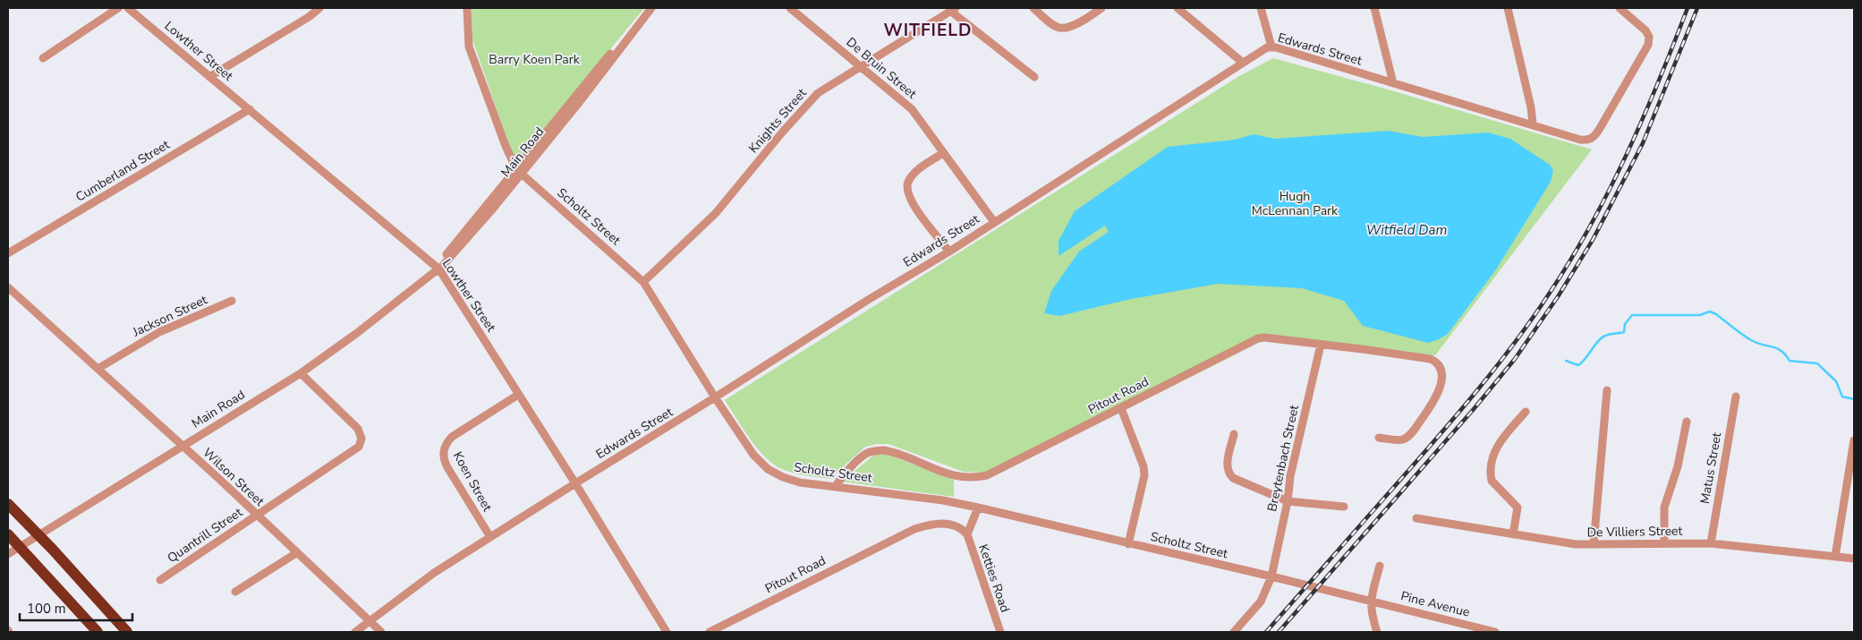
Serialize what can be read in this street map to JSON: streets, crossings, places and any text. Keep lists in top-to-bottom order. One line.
{"streets":{"street":["Edwards Street","Lowther Street","De Bruin Street","Knights Street","Main Road","Cumberland Street","Scholtz Street","Jackson Street","Pitout Road","Breytenbach Street","Matus Street","Wilson Street","Koen Street","De Villiers Street","Quantrill Street","Ketties Road","Pine Avenue"]},"crossings":[["Edwards Street","Lowther Street"],["Edwards Street","De Bruin Street"],["Edwards Street","Scholtz Street"],["Edwards Street","Wilson Street"],["Edwards Street","Koen Street"],["Lowther Street","Main Road"],["Lowther Street","Cumberland Street"],["Lowther Street","Koen Street"],["De Bruin Street","Knights Street"],["Knights Street","Scholtz Street"],["Main Road","Scholtz Street"],["Main Road","Wilson Street"],["Main Road","Quantrill Street"],["Scholtz Street","Pitout Road"],["Scholtz Street","Breytenbach Street"],["Scholtz Street","Ketties Road"],["Scholtz Street","Pine Avenue"],["Jackson Street","Wilson Street"],["Pitout Road","Breytenbach Street"],["Pitout Road","Ketties Road"],["Matus Street","De Villiers Street"],["Wilson Street","Quantrill Street"]],"districts":["WITFIELD"],"water":["Witfield Dam"],"parks":["Barry Koen Park","Hugh McLennan Park"],"scale_bar":"100 m"}
